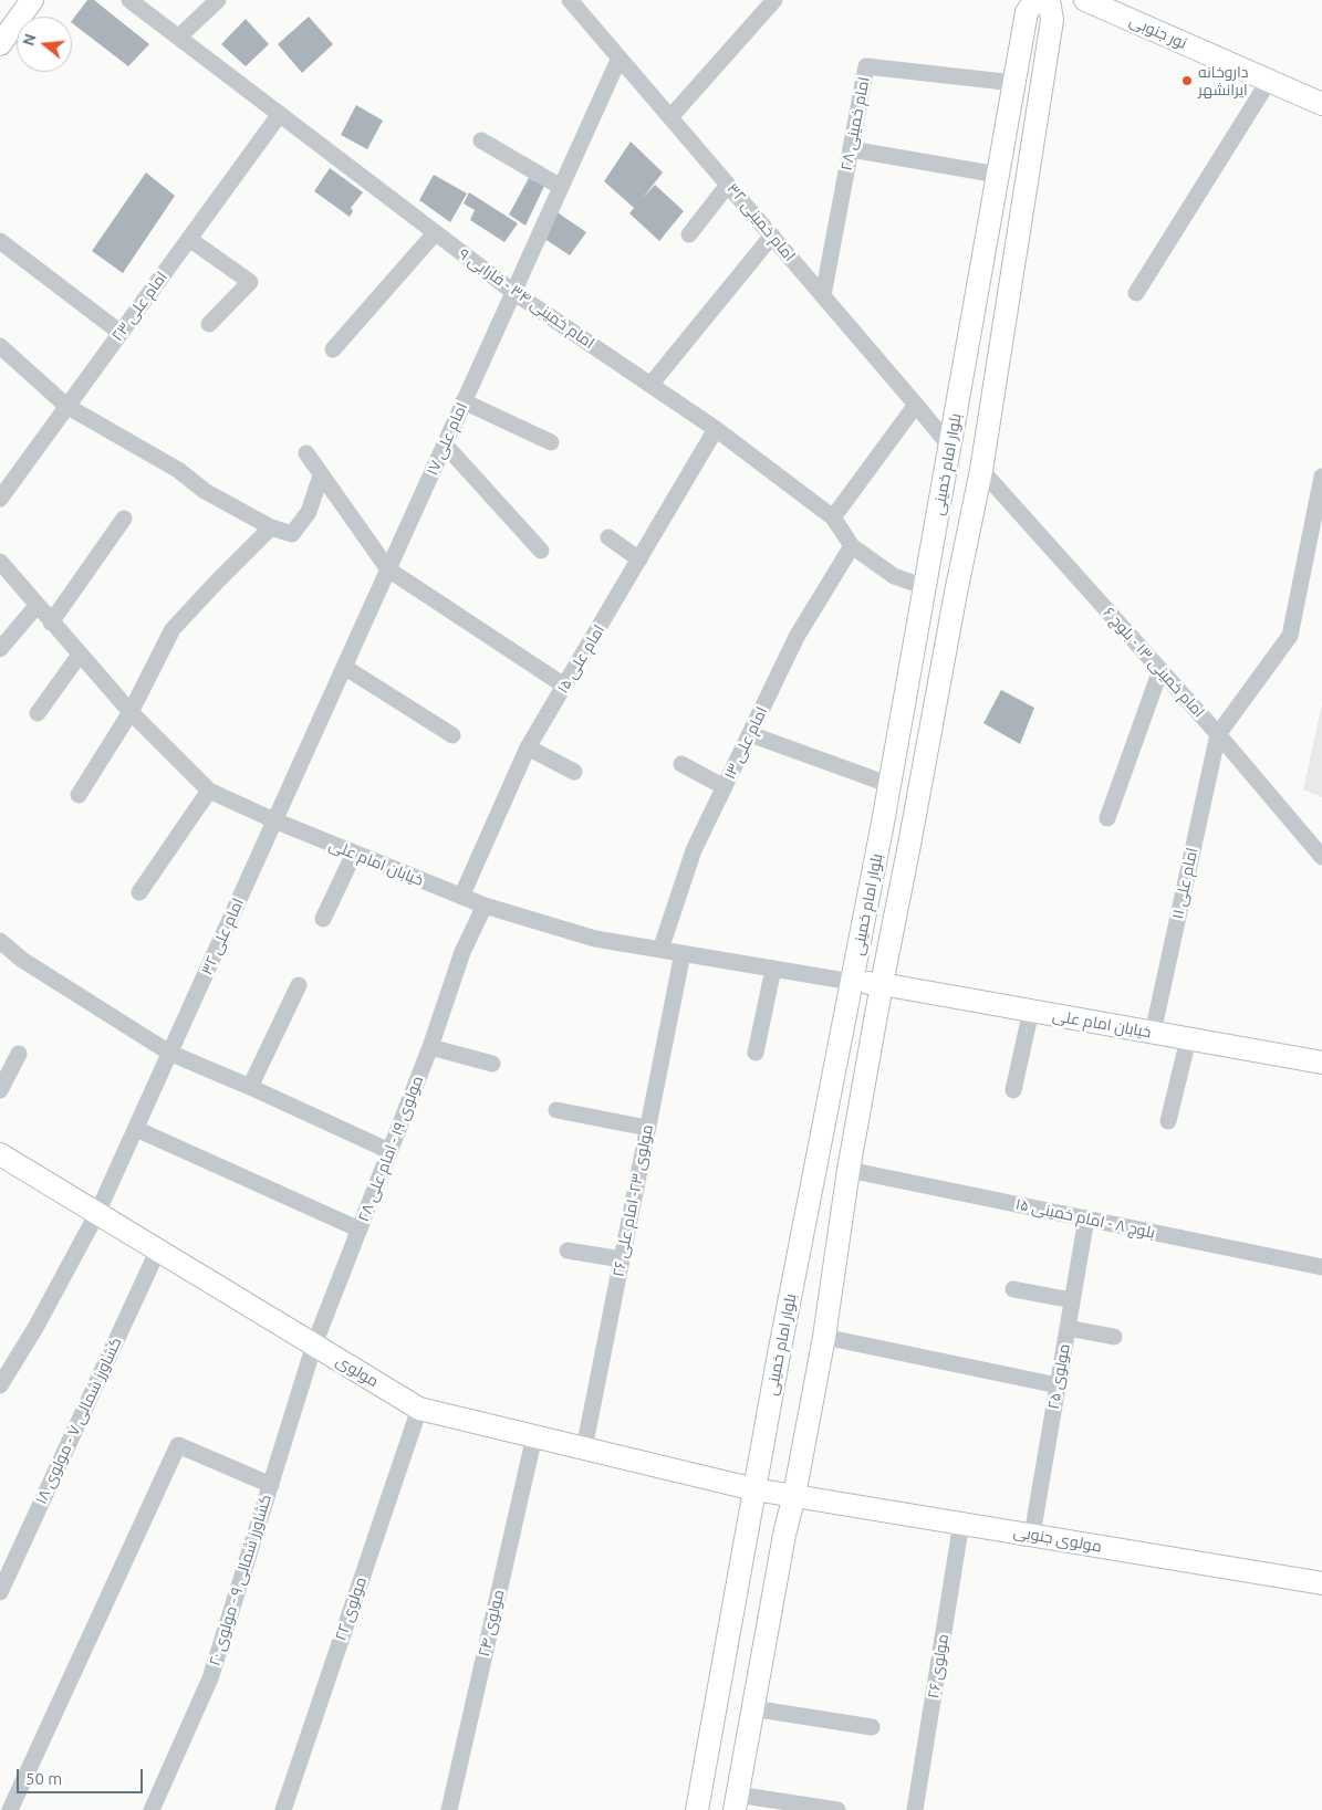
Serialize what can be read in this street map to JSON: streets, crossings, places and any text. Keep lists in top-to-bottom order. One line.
{"streets":{"main road":["نور جنوبی","بلوار امام خمینی","خیابان امام علی","مولوی","مولوی جنوبی"],"street":["امام خمینی ۲۸","امام خمینی ۳۲","امام خمینی ۳۴ - فارابی ۹","امام علی ۲۳","امام علی ۱۷","امام علی ۱۵","امام خمینی ۱۳ - بلوچ ۶","امام علی ۱۳","امام علی ۱۱","امام علی ۳۲","مولوی ۱۹ - امام علی ۲۸","مولوی ۲۳- امام علی ۲۶","بلوچ ۸ - امام خمینی ۱۵","مولوی ۲۵","کشاورز شمالی ۷ - مولوی ۱۸","کشاورز شمالی ۹ - مولوی ۲۰","مولوی ۲۲","مولوی ۲۴","مولوی ۲۶"]},"crossings":[["امام خمینی ۲۸","امام خمینی ۳۲"],["امام خمینی ۲۸","بلوار امام خمینی"],["امام خمینی ۳۲","امام علی ۱۷"],["امام خمینی ۳۲","بلوار امام خمینی"],["امام خمینی ۳۴ - فارابی ۹","امام علی ۲۳"],["امام خمینی ۳۴ - فارابی ۹","امام علی ۱۷"],["امام خمینی ۳۴ - فارابی ۹","بلوار امام خمینی"],["امام خمینی ۳۴ - فارابی ۹","امام علی ۱۵"],["امام خمینی ۳۴ - فارابی ۹","امام علی ۱۳"],["امام علی ۱۷","خیابان امام علی"],["امام علی ۱۷","امام علی ۳۲"],["بلوار امام خمینی","امام خمینی ۱۳ - بلوچ ۶"],["بلوار امام خمینی","خیابان امام علی"],["بلوار امام خمینی","بلوچ ۸ - امام خمینی ۱۵"],["بلوار امام خمینی","مولوی"],["بلوار امام خمینی","مولوی جنوبی"],["امام علی ۱۵","خیابان امام علی"],["امام خمینی ۱۳ - بلوچ ۶","امام علی ۱۱"],["امام علی ۱۳","خیابان امام علی"],["خیابان امام علی","امام علی ۱۱"],["خیابان امام علی","امام علی ۳۲"],["خیابان امام علی","مولوی ۱۹ - امام علی ۲۸"],["خیابان امام علی","مولوی ۲۳- امام علی ۲۶"],["امام علی ۳۲","مولوی"],["مولوی ۱۹ - امام علی ۲۸","مولوی"],["مولوی ۱۹ - امام علی ۲۸","کشاورز شمالی ۹ - مولوی ۲۰"],["مولوی ۲۳- امام علی ۲۶","مولوی"],["بلوچ ۸ - امام خمینی ۱۵","مولوی ۲۵"],["مولوی","کشاورز شمالی ۷ - مولوی ۱۸"],["مولوی","مولوی جنوبی"],["مولوی","کشاورز شمالی ۹ - مولوی ۲۰"],["مولوی","مولوی ۲۲"],["مولوی","مولوی ۲۴"],["مولوی ۲۵","مولوی جنوبی"],["مولوی جنوبی","مولوی ۲۶"]],"places":["داروخانه ایرانشهر"],"scale_bar":"50 m","north":"left"}
